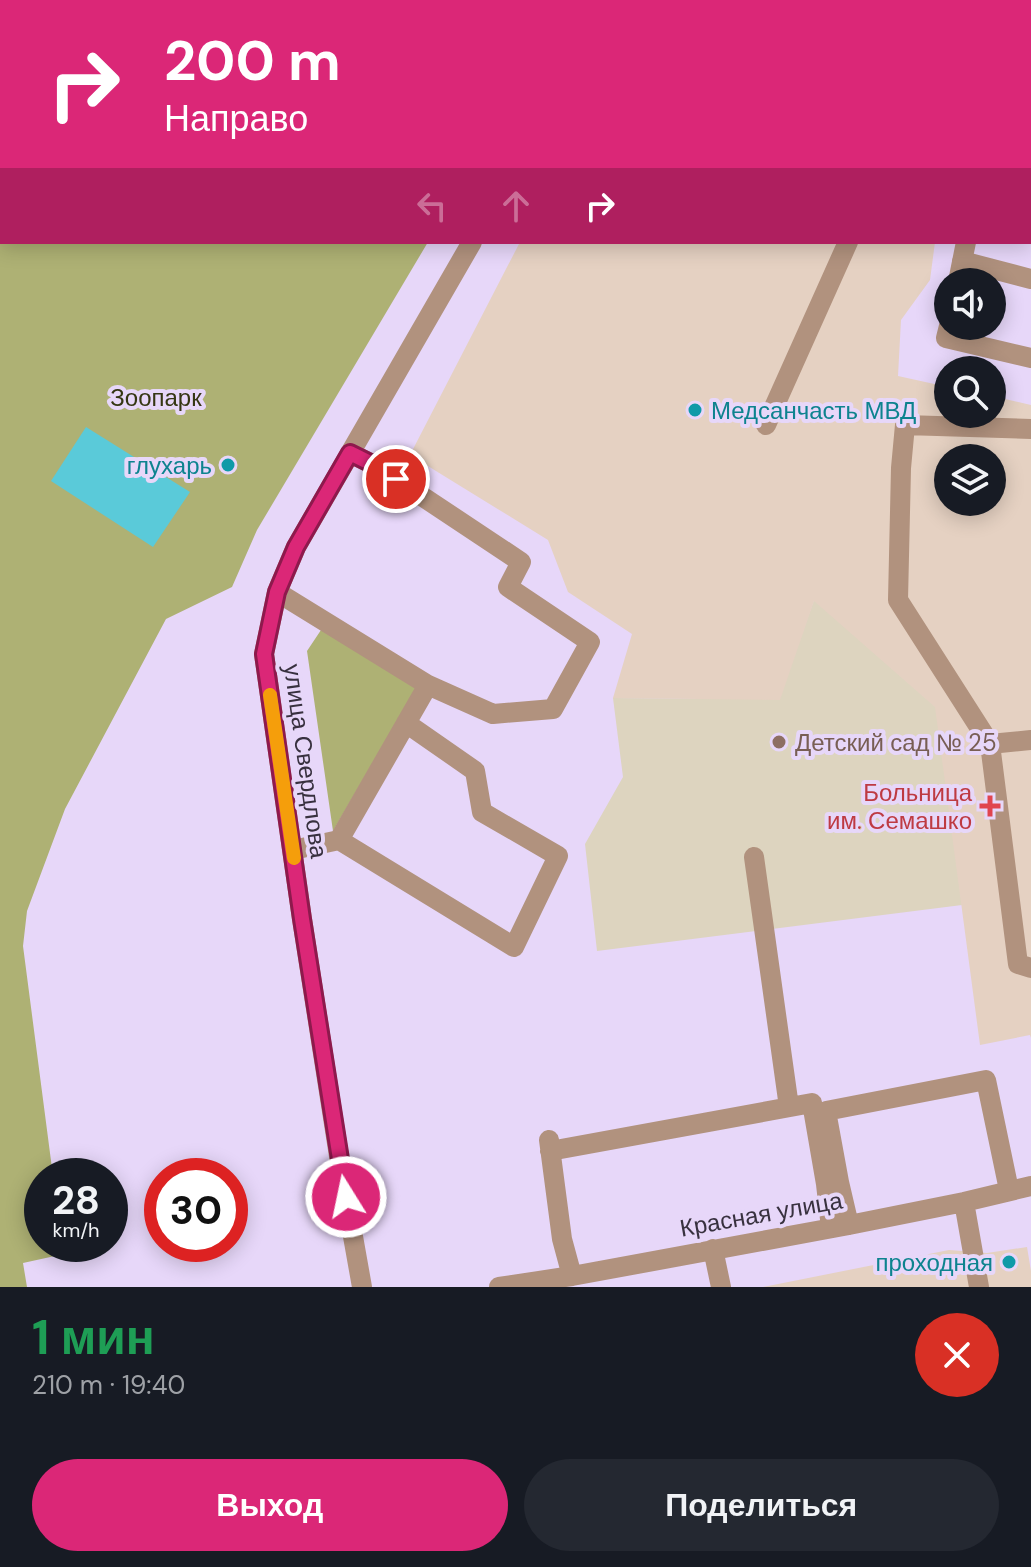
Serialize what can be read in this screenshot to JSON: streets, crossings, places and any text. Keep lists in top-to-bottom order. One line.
{"streets":{"street":["улица Свердлова","Красная улица"]},"parks":["Зоопарк"],"places":{"other":["Медсанчасть МВД","глухарь","Детский сад № 25","проходная"],"health":["Больница им. Семашко"]},"page":{"turn":["200 m","Направо"],"speed":"28 km/h","limit":"30","heading":["1 мин","210 m · 19:40"],"buttons":["Выход","Поделиться"]}}
